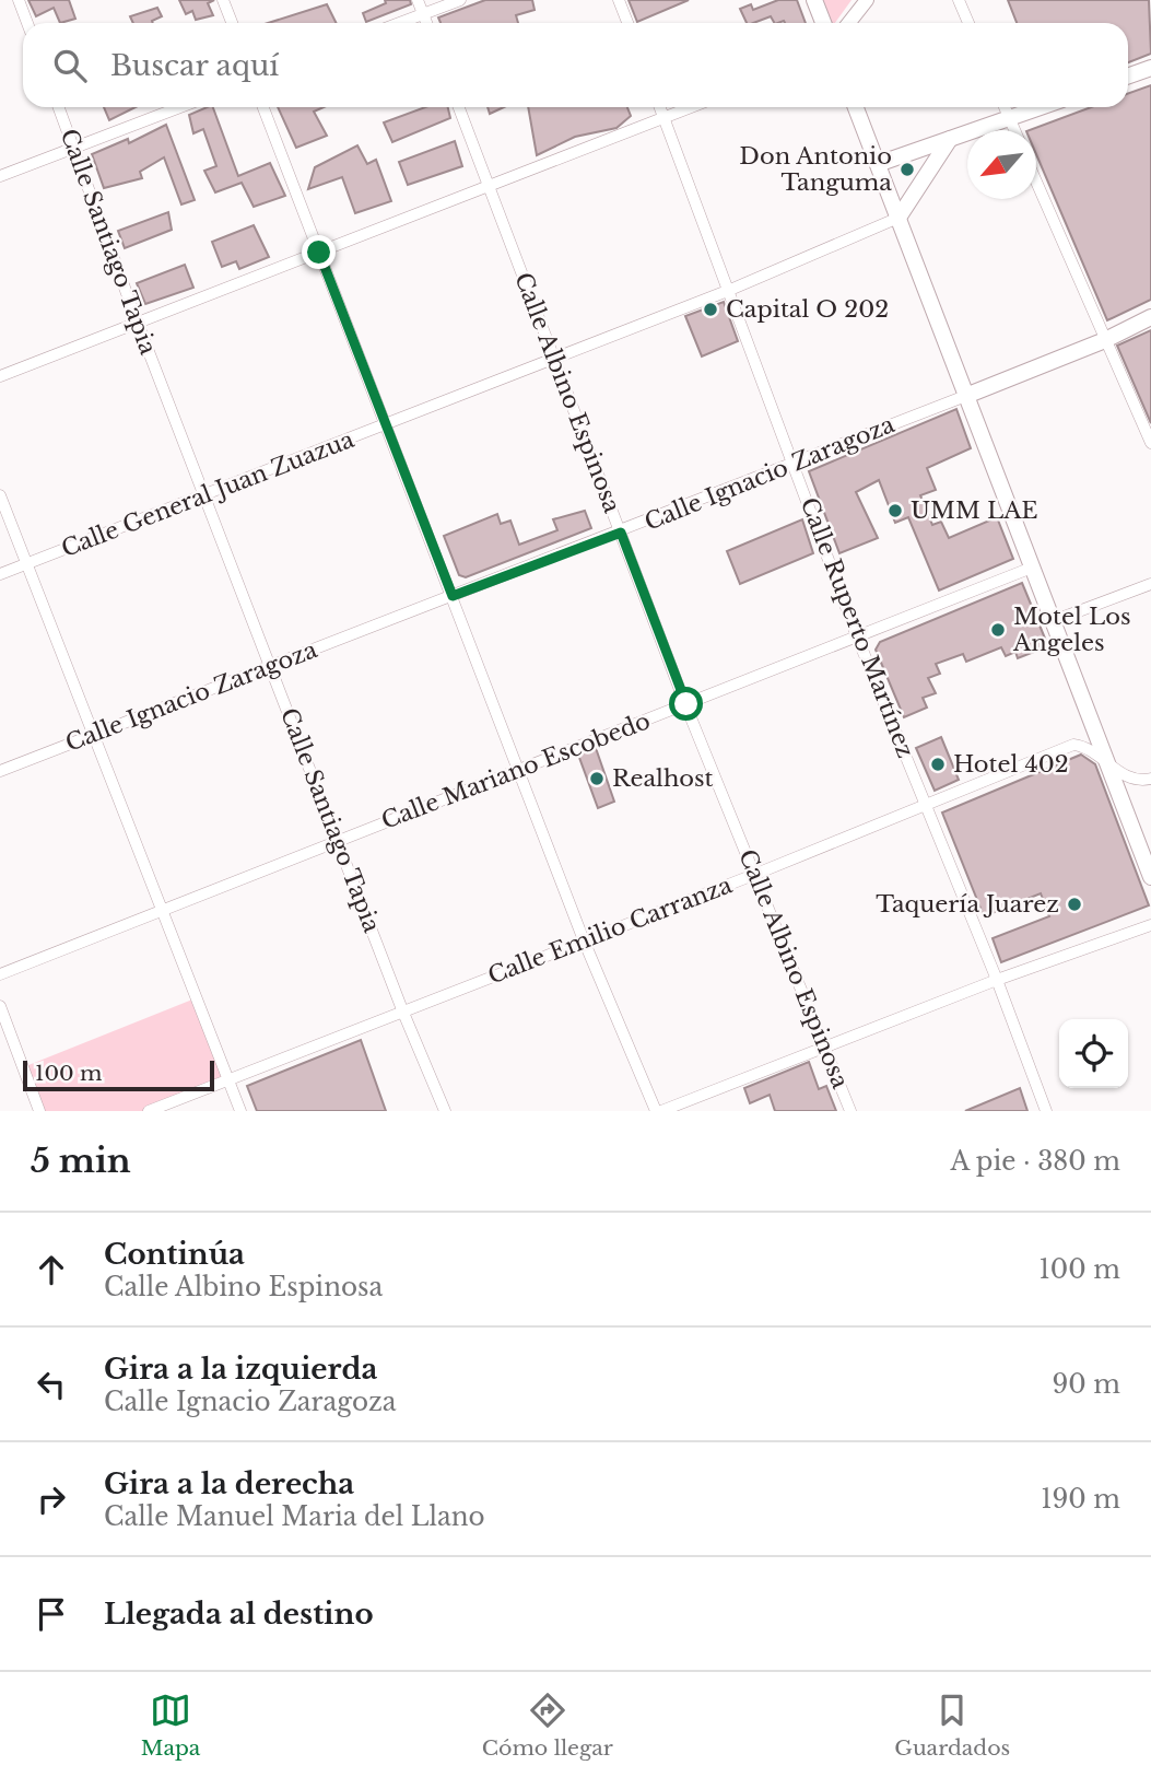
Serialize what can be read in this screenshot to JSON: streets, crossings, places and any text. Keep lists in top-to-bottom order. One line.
{"streets":{"main road":["Calle Ignacio Zaragoza"],"street":["Calle Santiago Tapia","Calle Albino Espinosa","Calle General Juan Zuazua","Calle Ruperto Martínez","Calle Mariano Escobedo","Calle Emilio Carranza"]},"crossings":[["Calle Santiago Tapia","Calle Ignacio Zaragoza"],["Calle Santiago Tapia","Calle General Juan Zuazua"],["Calle Santiago Tapia","Calle Mariano Escobedo"],["Calle Santiago Tapia","Calle Emilio Carranza"],["Calle Albino Espinosa","Calle Ignacio Zaragoza"],["Calle Albino Espinosa","Calle General Juan Zuazua"],["Calle Albino Espinosa","Calle Mariano Escobedo"],["Calle Albino Espinosa","Calle Emilio Carranza"],["Calle Ignacio Zaragoza","Calle Ruperto Martínez"],["Calle General Juan Zuazua","Calle Ruperto Martínez"],["Calle Ruperto Martínez","Calle Mariano Escobedo"],["Calle Ruperto Martínez","Calle Emilio Carranza"]],"places":["Don Antonio Tanguma","Capital O 202","UMM LAE","Motel Los Angeles","Hotel 402","Realhost","Taquería Juarez"],"scale_bar":"100 m","north":"bottom left","page":{"search":"Buscar aquí","scale":"100 m","heading":["5 min","A pie · 380 m"],"list":[["Continúa","Calle Albino Espinosa","100 m"],["Gira a la izquierda","Calle Ignacio Zaragoza","90 m"],["Gira a la derecha","Calle Manuel Maria del Llano","190 m"],"Llegada al destino"],"nav":["Mapa","Cómo llegar","Guardados"]}}
